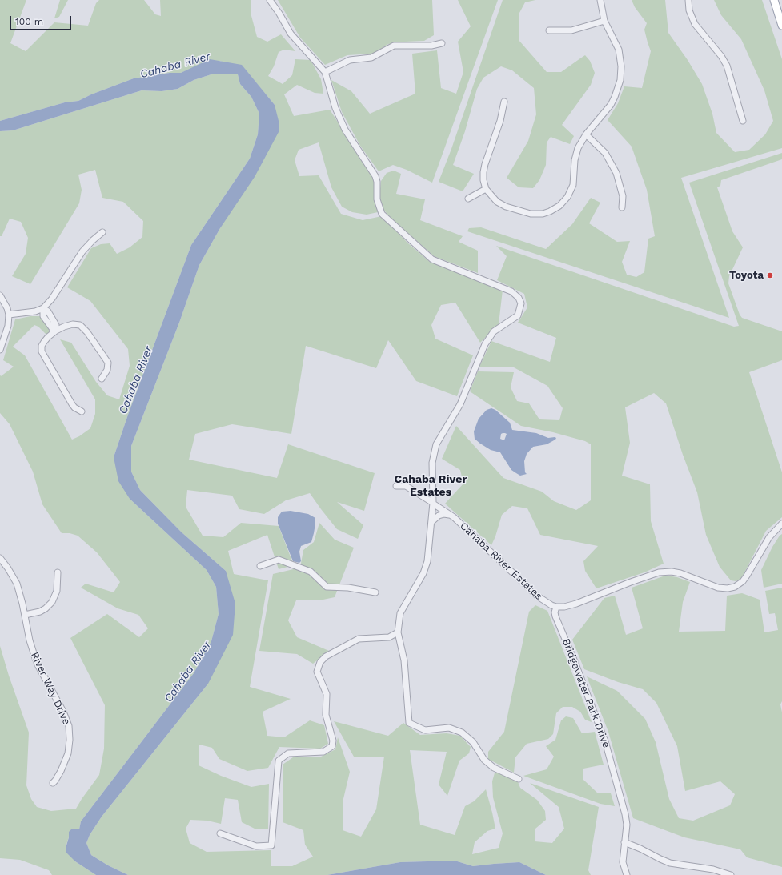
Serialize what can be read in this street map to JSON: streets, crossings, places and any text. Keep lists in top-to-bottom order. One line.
{"streets":{"street":["Cahaba River Estates","River Way Drive","Bridgewater Park Drive"]},"crossings":[["Cahaba River Estates","Bridgewater Park Drive"]],"districts":["Cahaba River Estates"],"water":["Cahaba River"],"places":["Toyota"],"scale_bar":"100 m"}
